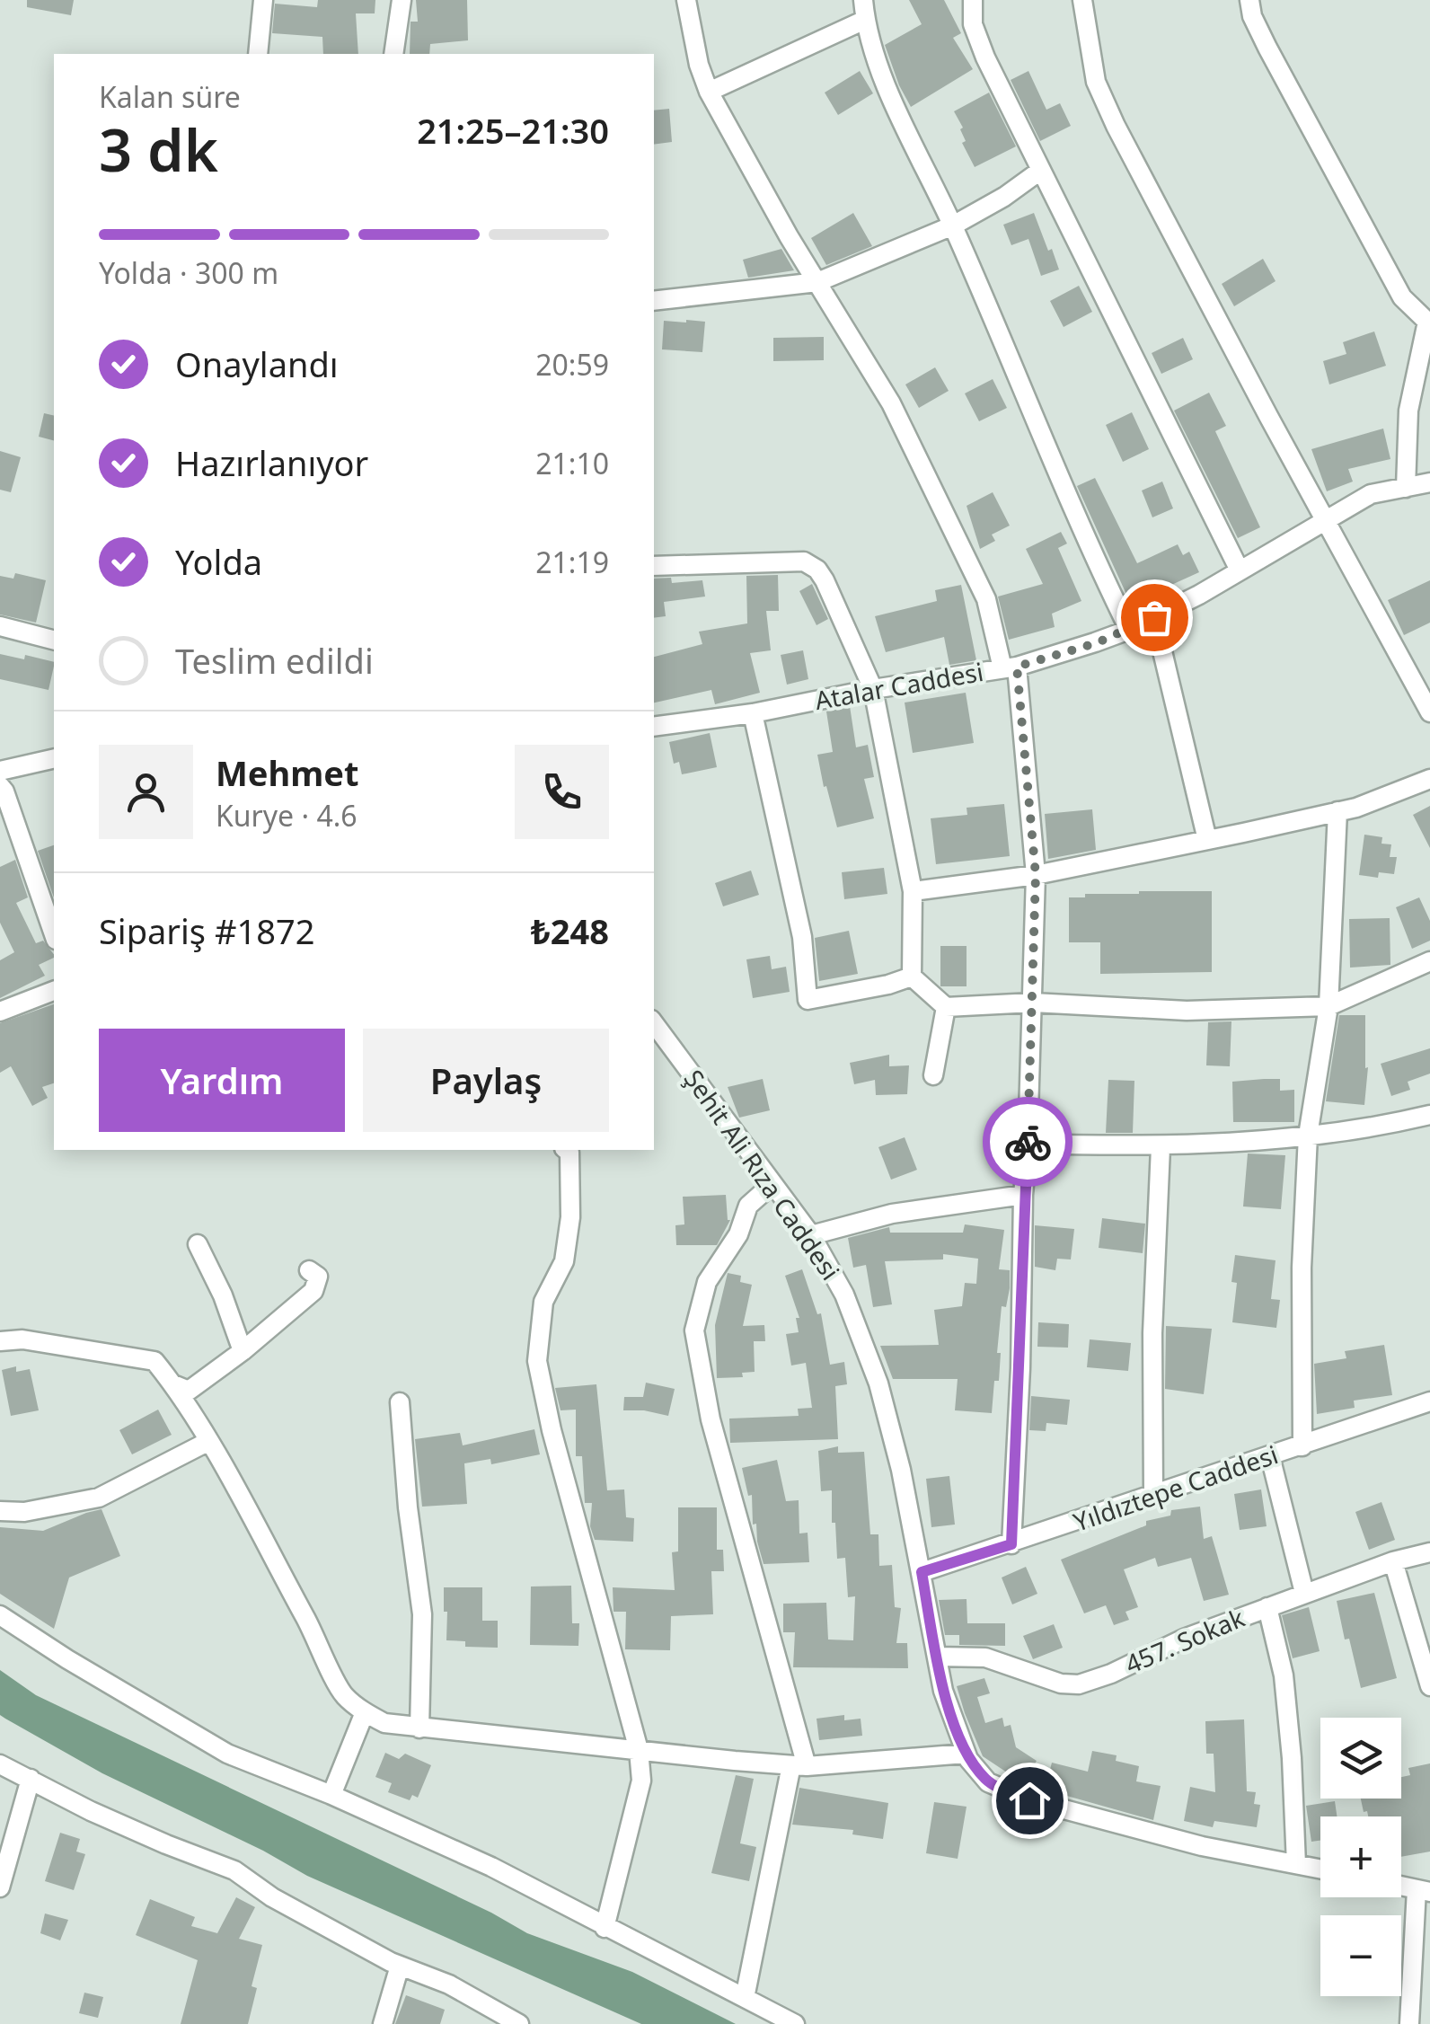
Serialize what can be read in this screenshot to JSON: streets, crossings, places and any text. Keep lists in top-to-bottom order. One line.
{"streets":{"street":["Atalar Caddesi","Şehit Ali Rıza Caddesi","Yıldıztepe Caddesi","457. Sokak"]},"crossings":[["Şehit Ali Rıza Caddesi","Yıldıztepe Caddesi"],["Şehit Ali Rıza Caddesi","457. Sokak"]],"page":{"heading":["3 dk","Kalan süre","21:25–21:30"],"panel":["Mehmet","Kurye · 4.6","Sipariş #1872","₺248"],"bar":"Yolda · 300 m","list":[["Onaylandı","20:59"],["Hazırlanıyor","21:10"],["Yolda","21:19"],"Teslim edildi"],"buttons":["Yardım","Paylaş"],"map_buttons":["+","−"]}}
